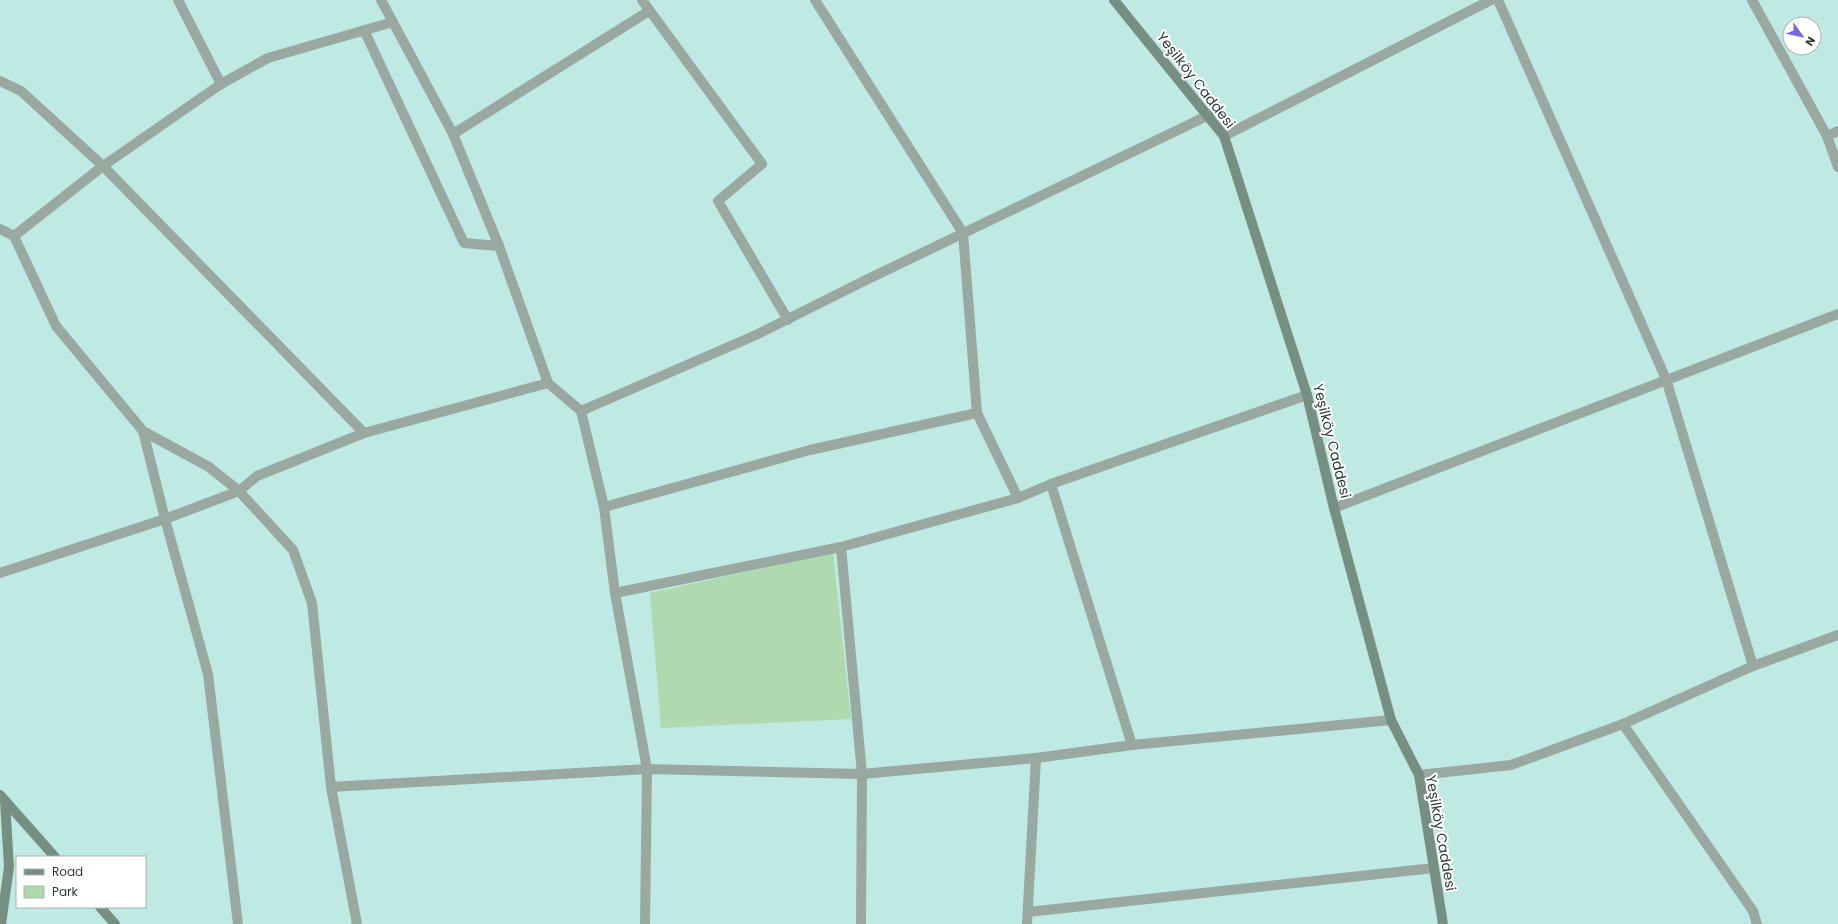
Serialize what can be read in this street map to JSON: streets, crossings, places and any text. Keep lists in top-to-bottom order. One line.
{"streets":{"street":["Yeşilköy Caddesi"]},"legend":["Road","Park"],"north":"bottom right"}
